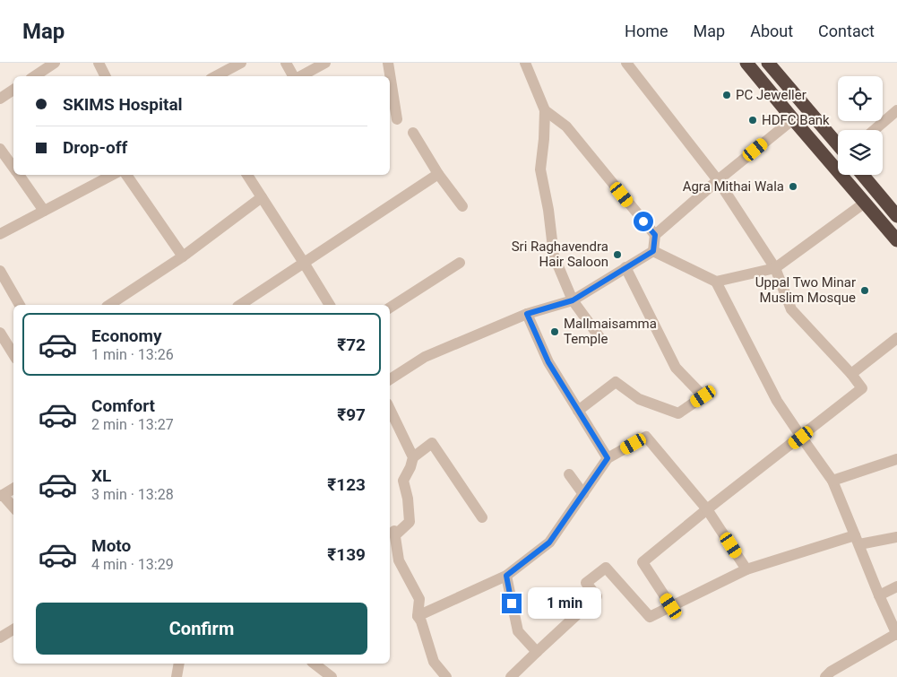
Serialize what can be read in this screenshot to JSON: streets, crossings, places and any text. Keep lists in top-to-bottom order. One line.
{"places":["PC Jeweller","HDFC Bank","Agra Mithai Wala","Sri Raghavendra Hair Saloon","Uppal Two Minar Muslim Mosque","Mallmaisamma Temple"],"page":{"header":"Map","nav":["Home","Map","About","Contact"],"banner":["SKIMS Hospital","Drop-off"],"list":[{"name":"Economy","note":"1 min · 13:26","value":"₹72"},{"name":"Comfort","note":"2 min · 13:27","value":"₹97"},{"name":"XL","note":"3 min · 13:28","value":"₹123"},{"name":"Moto","note":"4 min · 13:29","value":"₹139"}],"bubble":"1 min","buttons":"Confirm"}}
